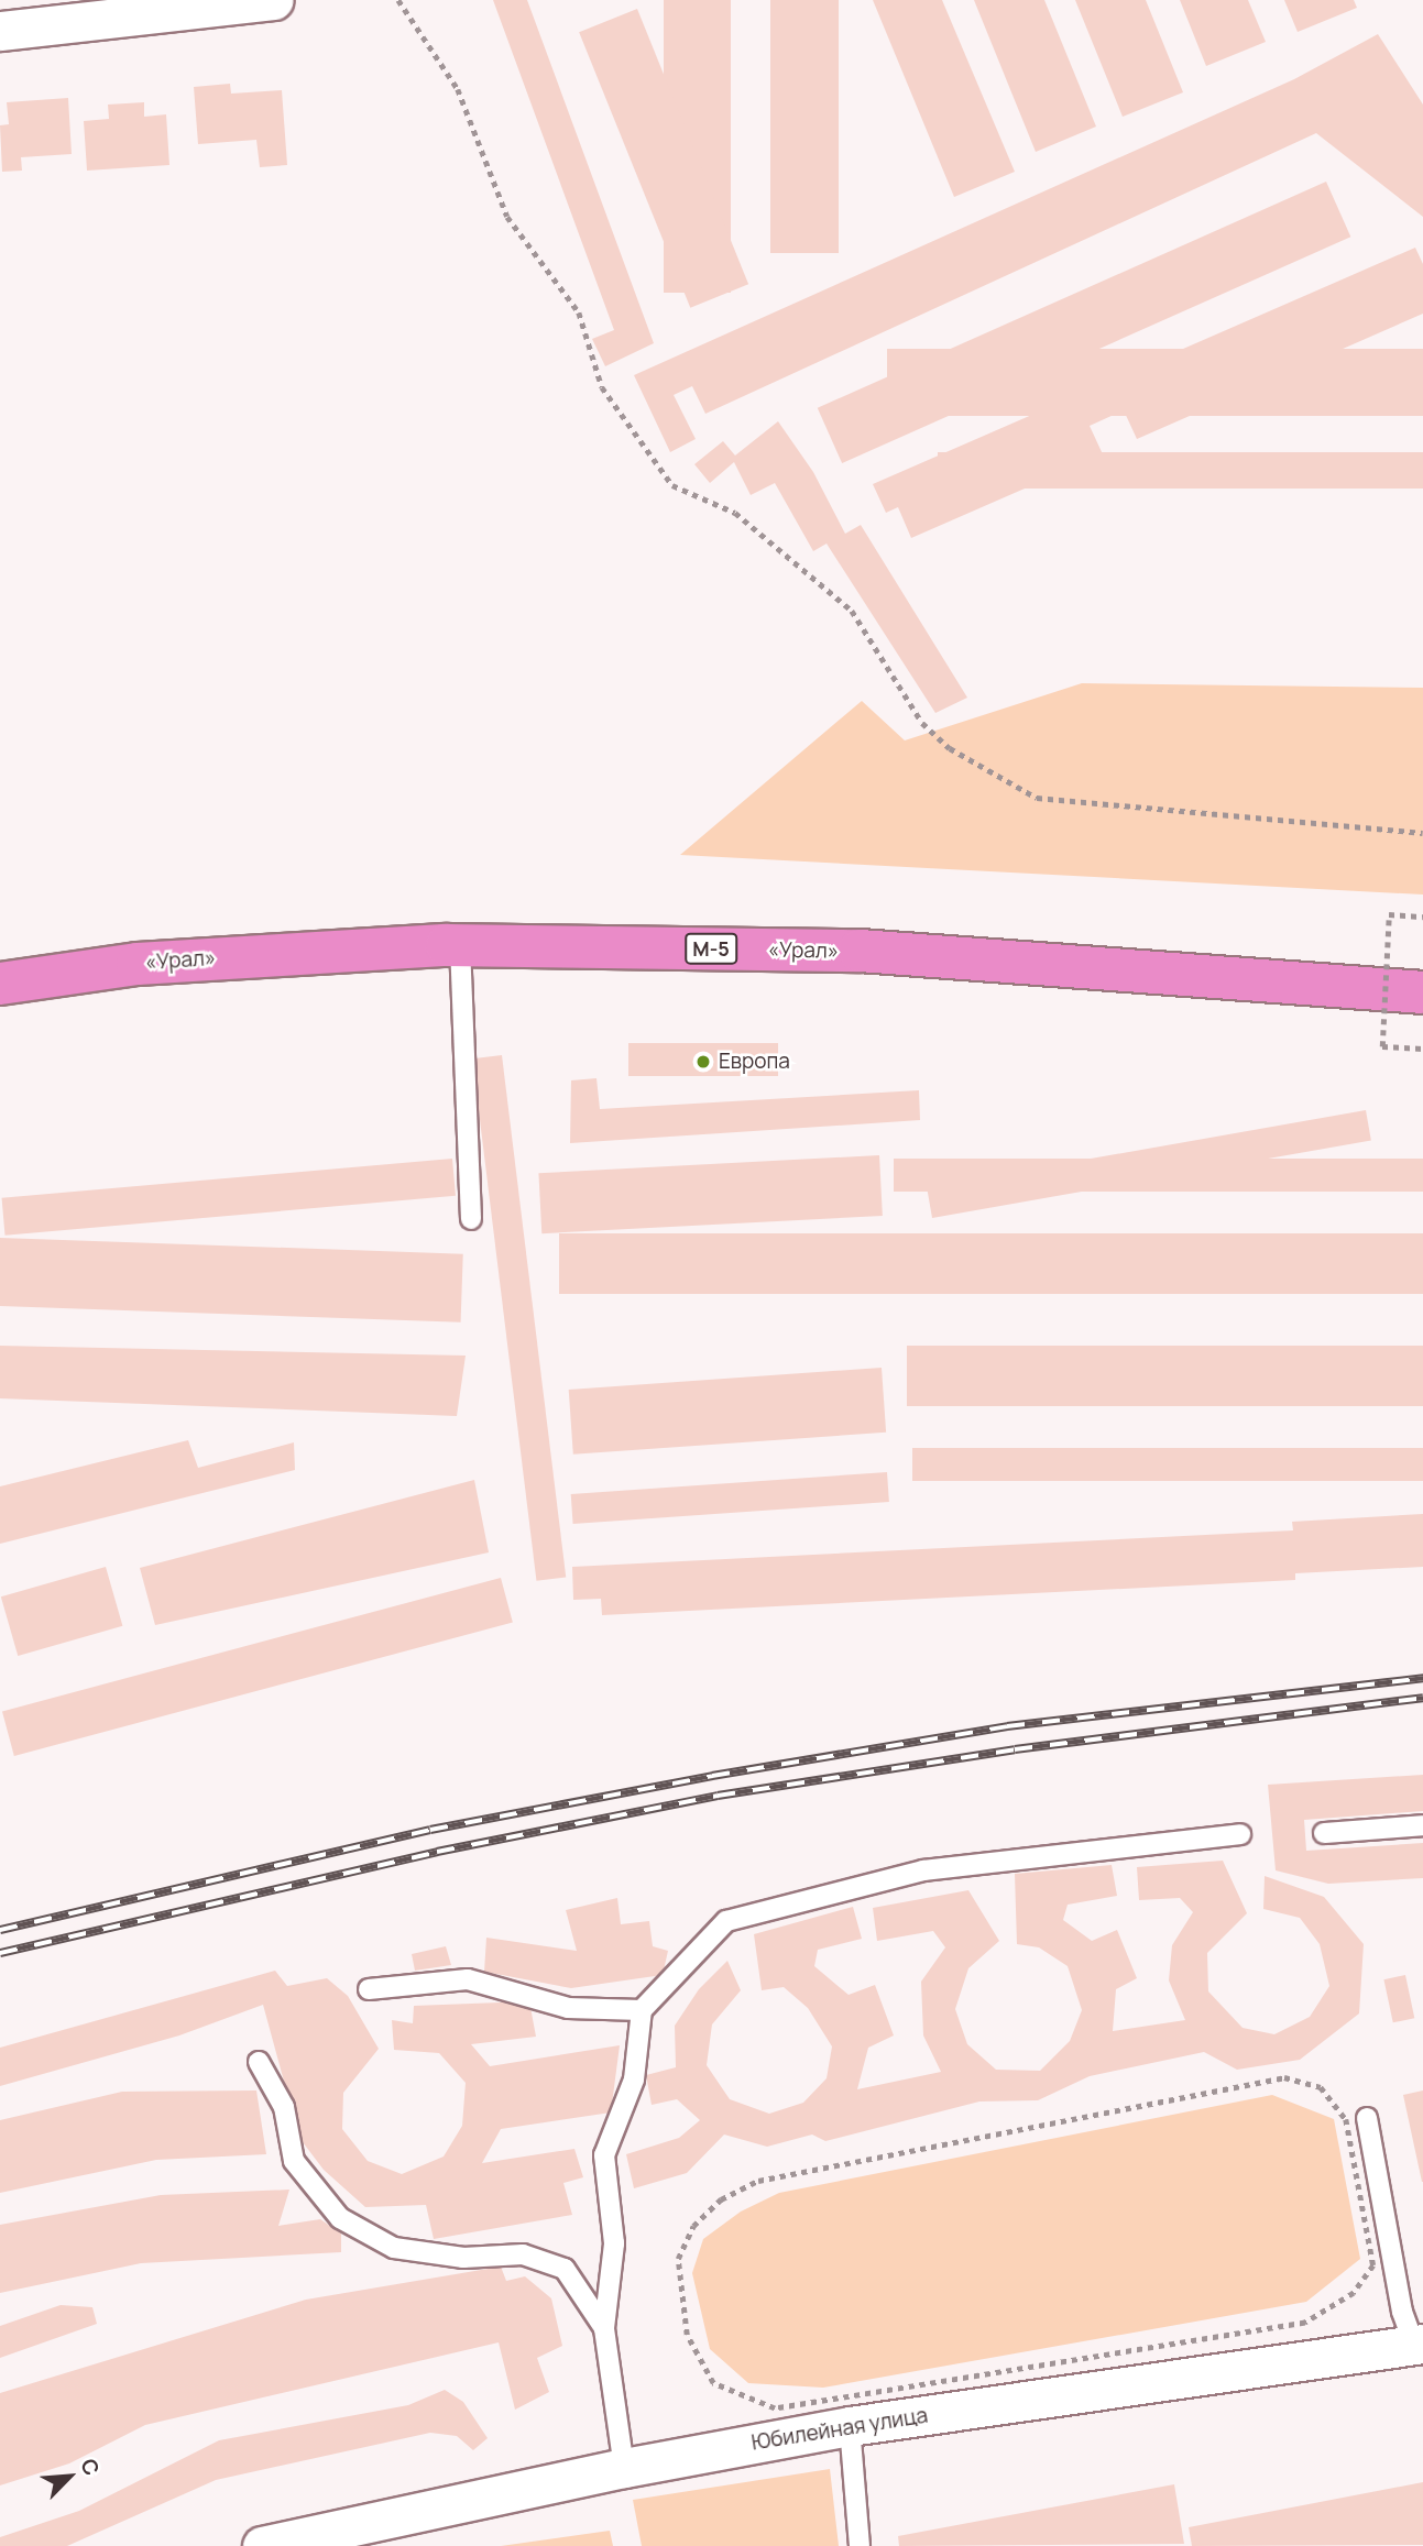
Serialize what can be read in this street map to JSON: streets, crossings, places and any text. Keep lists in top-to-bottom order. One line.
{"streets":{"highway":["М-5","«Урал»"],"street":["Юбилейная улица"]},"places":["Европа"],"north":"top right"}
